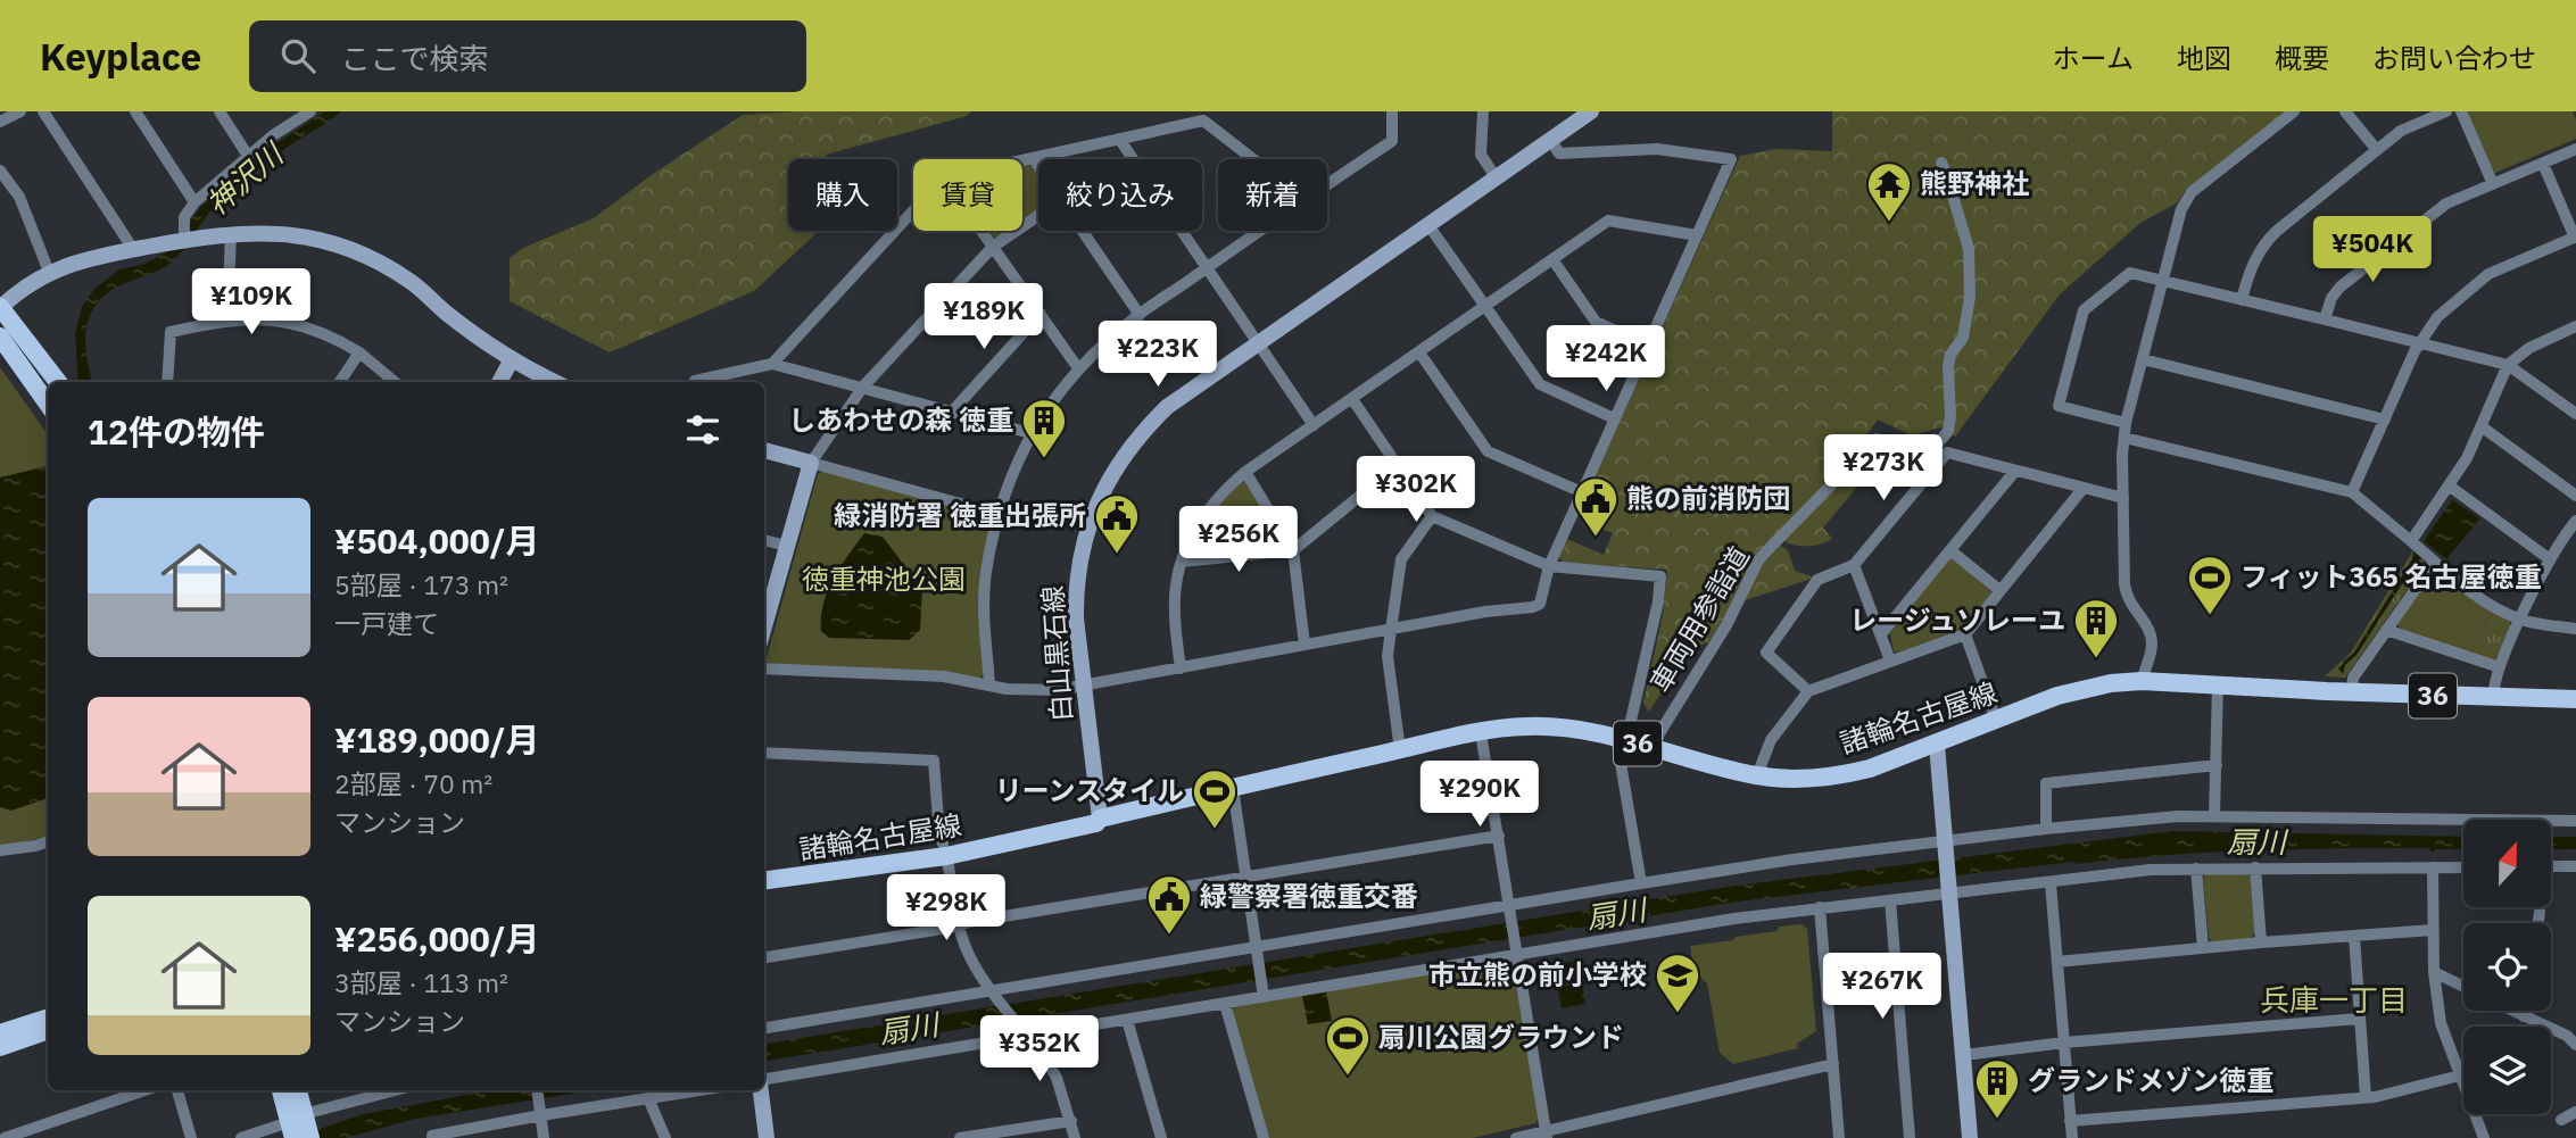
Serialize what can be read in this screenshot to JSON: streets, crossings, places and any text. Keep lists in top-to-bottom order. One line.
{"streets":{"main road":["36","諸輪名古屋線"],"street":["車両用参詣道","白山黒石線"]},"crossings":[["車両用参詣道","諸輪名古屋線"],["白山黒石線","諸輪名古屋線"]],"districts":["兵庫一丁目"],"water":["神沢川","扇川"],"parks":["徳重神池公園"],"places":{"temple":["熊野神社"],"building":["しあわせの森 徳重","レージュソレーユ","グランドメゾン徳重"],"public building":["熊の前消防団","緑消防署 徳重出張所","緑警察署徳重交番"],"sports":["フィット365 名古屋徳重","リーンスタイル","扇川公園グラウンド"],"school or university":["市立熊の前小学校"]},"north":"top","page":{"header":"Keyplace","search":"ここで検索","nav":["ホーム","地図","概要","お問い合わせ"],"chip":["購入","賃貸","絞り込み","新着"],"price":["¥504K","¥109K","¥189K","¥223K","¥242K","¥273K","¥302K","¥256K","¥290K","¥298K","¥267K","¥352K"],"heading":"12件の物件","list":[{"name":"¥504,000/月","note":"5部屋 · 173 m² · 一戸建て"},{"name":"¥189,000/月","note":"2部屋 · 70 m² · マンション"},{"name":"¥256,000/月","note":"3部屋 · 113 m² · マンション"}]}}
